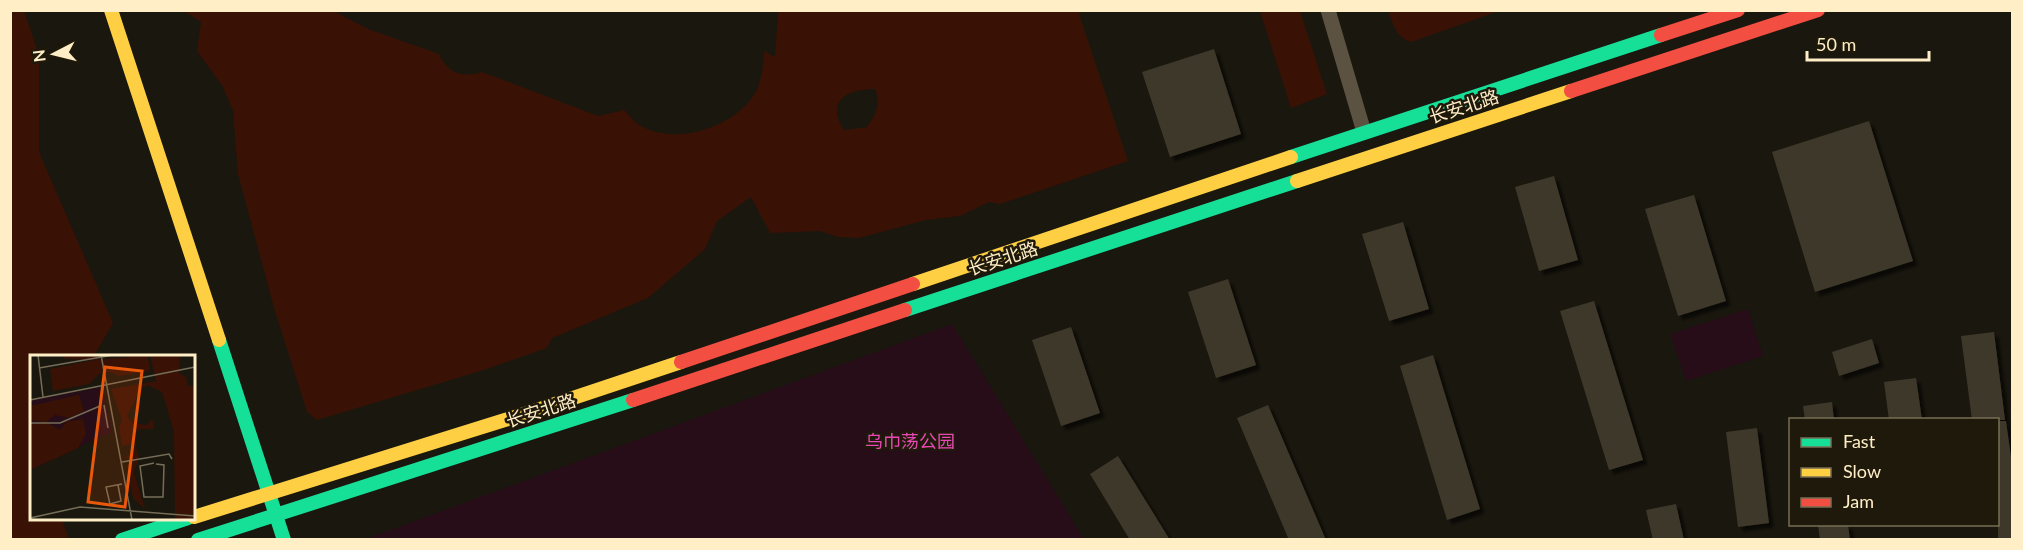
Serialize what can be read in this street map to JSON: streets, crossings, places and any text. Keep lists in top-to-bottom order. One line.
{"streets":{"main road":["长安北路"]},"parks":["乌巾荡公园"],"legend":["Fast","Slow","Jam"],"scale_bar":"50 m","north":"left"}
